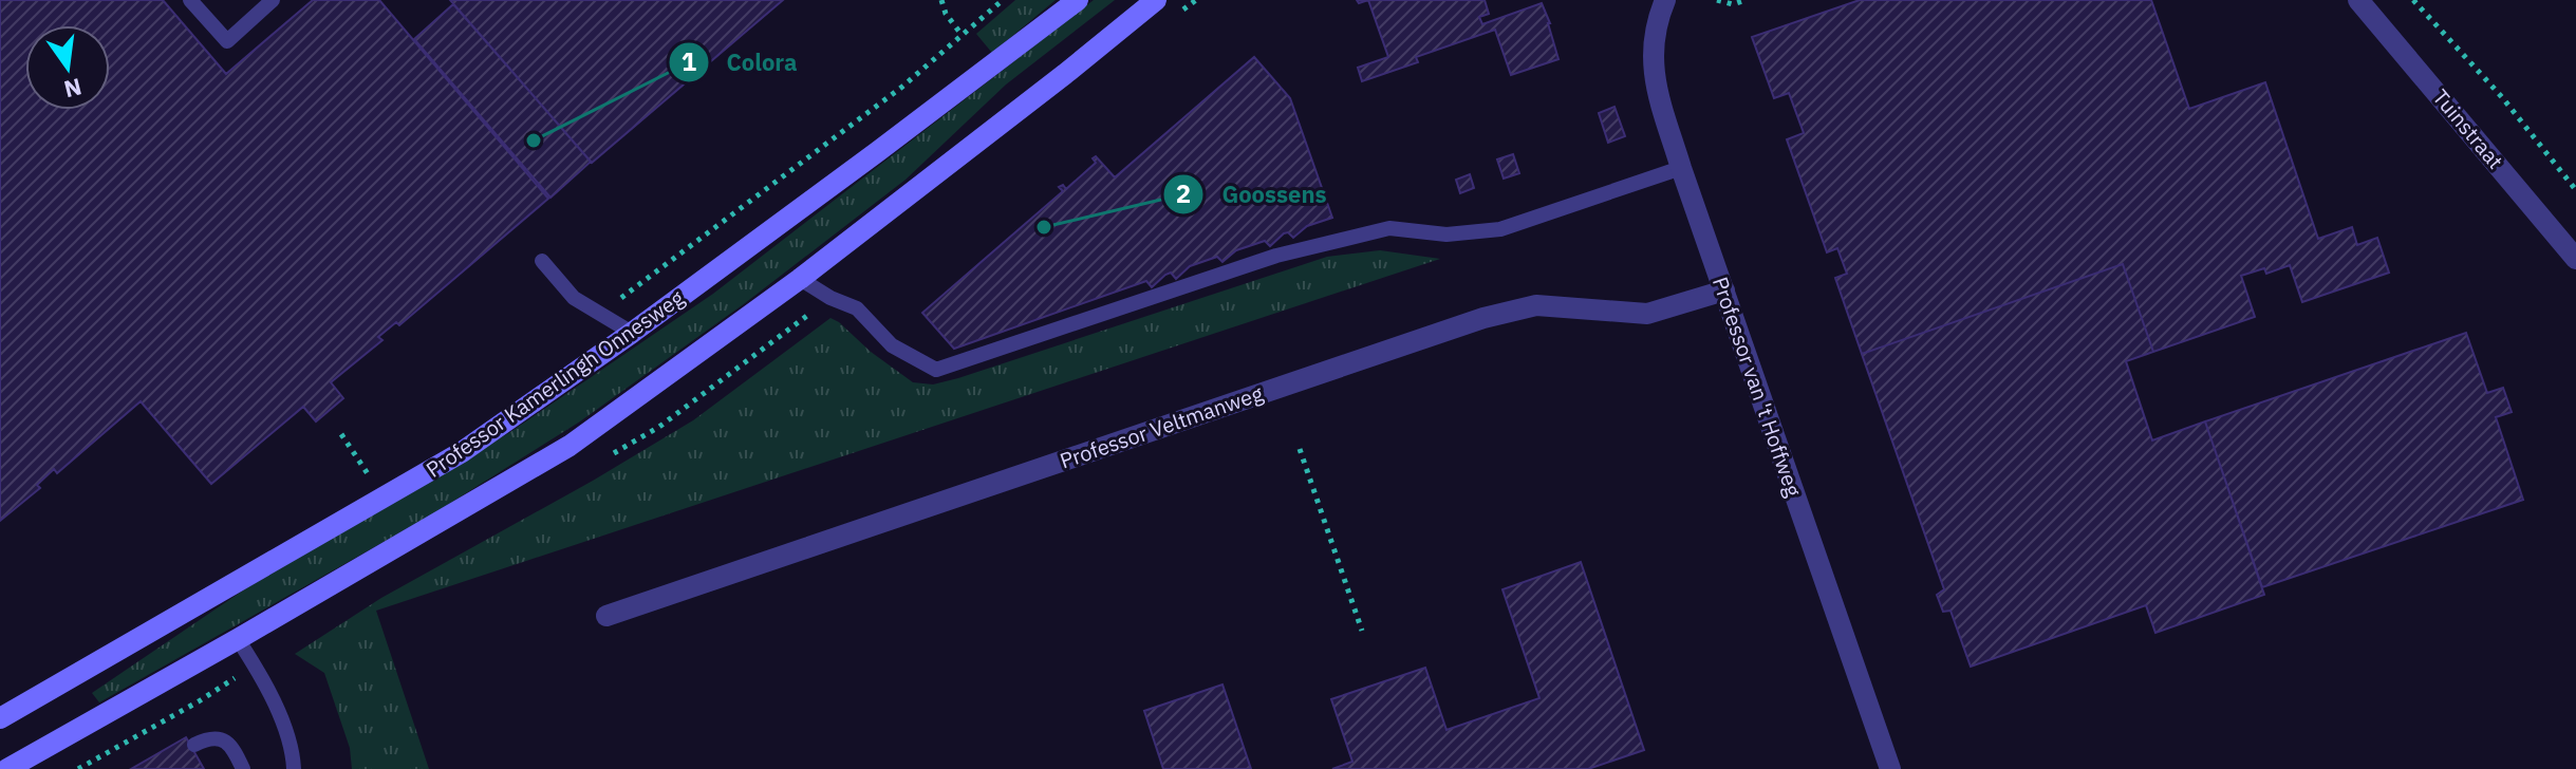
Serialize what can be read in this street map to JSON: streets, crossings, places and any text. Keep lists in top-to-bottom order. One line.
{"streets":{"main road":["Professor Kamerlingh Onnesweg"],"street":["Tuinstraat","Professor van 't Hoffweg","Professor Veltmanweg"]},"crossings":[["Professor van 't Hoffweg","Professor Veltmanweg"]],"places":["Colora","Goossens"],"north":"bottom"}
